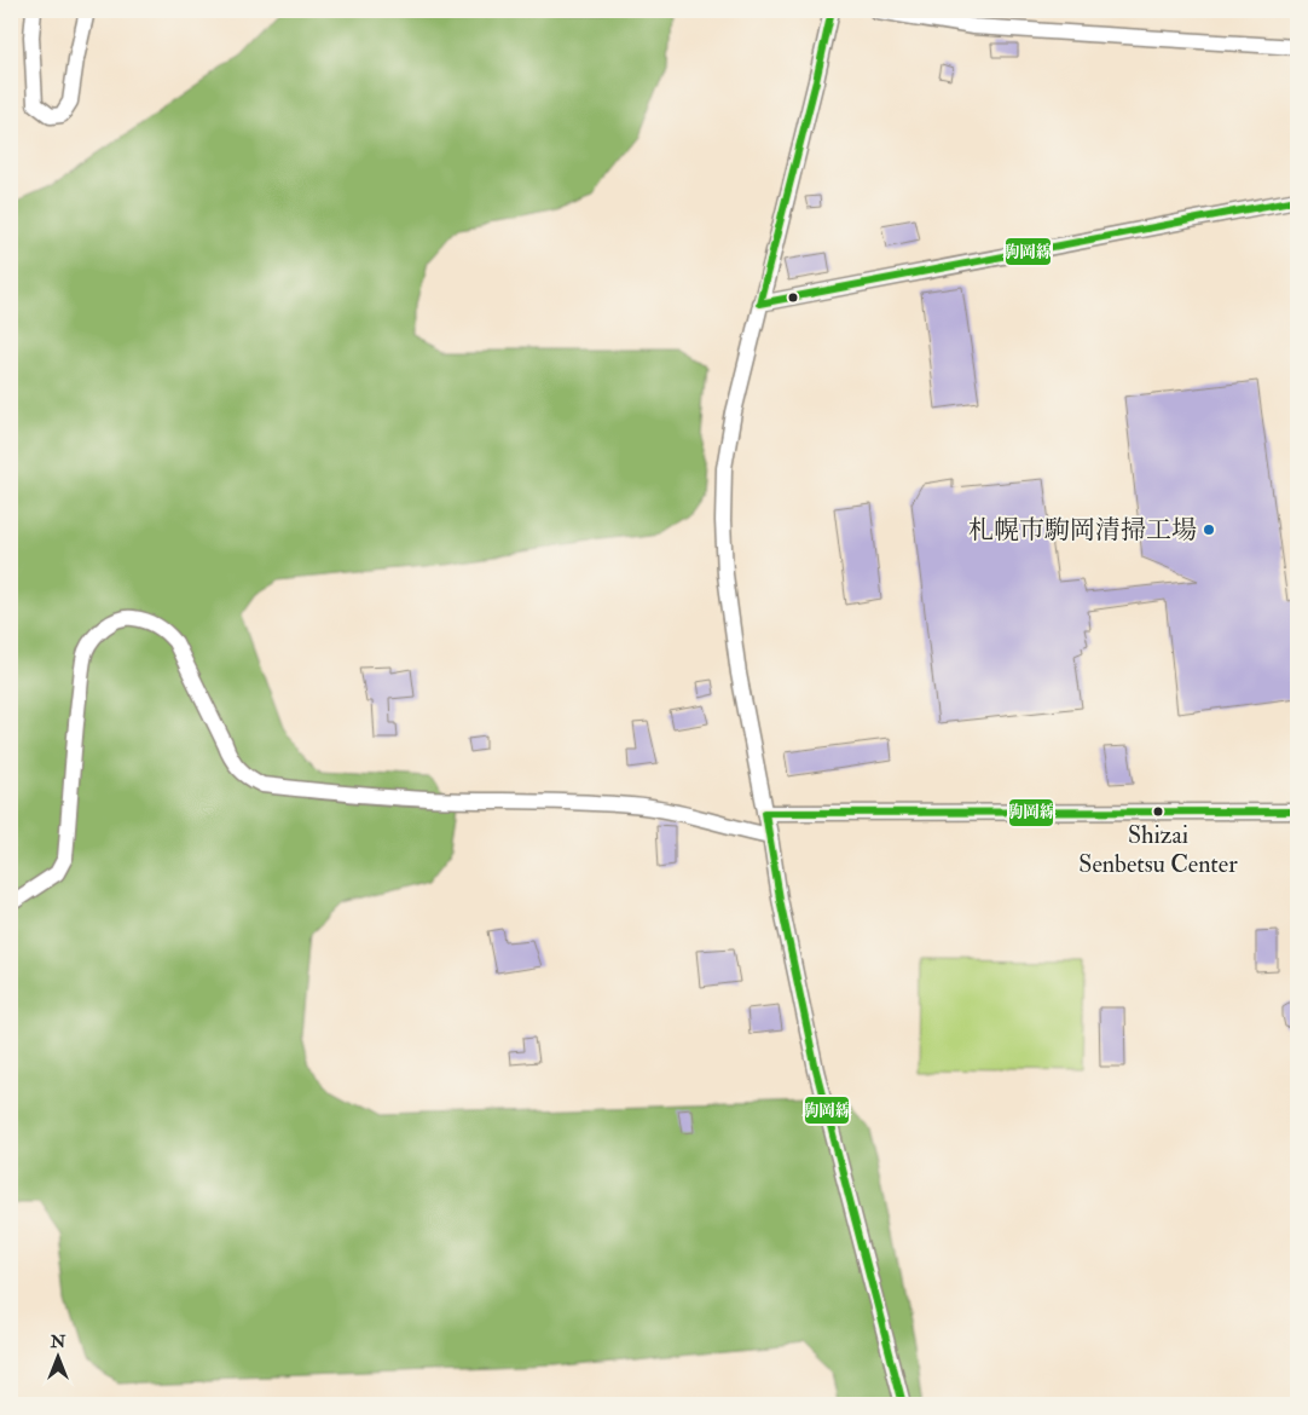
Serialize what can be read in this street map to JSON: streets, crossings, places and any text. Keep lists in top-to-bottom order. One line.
{"places":["札幌市駒岡清掃工場","Shizai Senbetsu Center"],"lines":["transit line 駒岡線"],"north":"top"}
